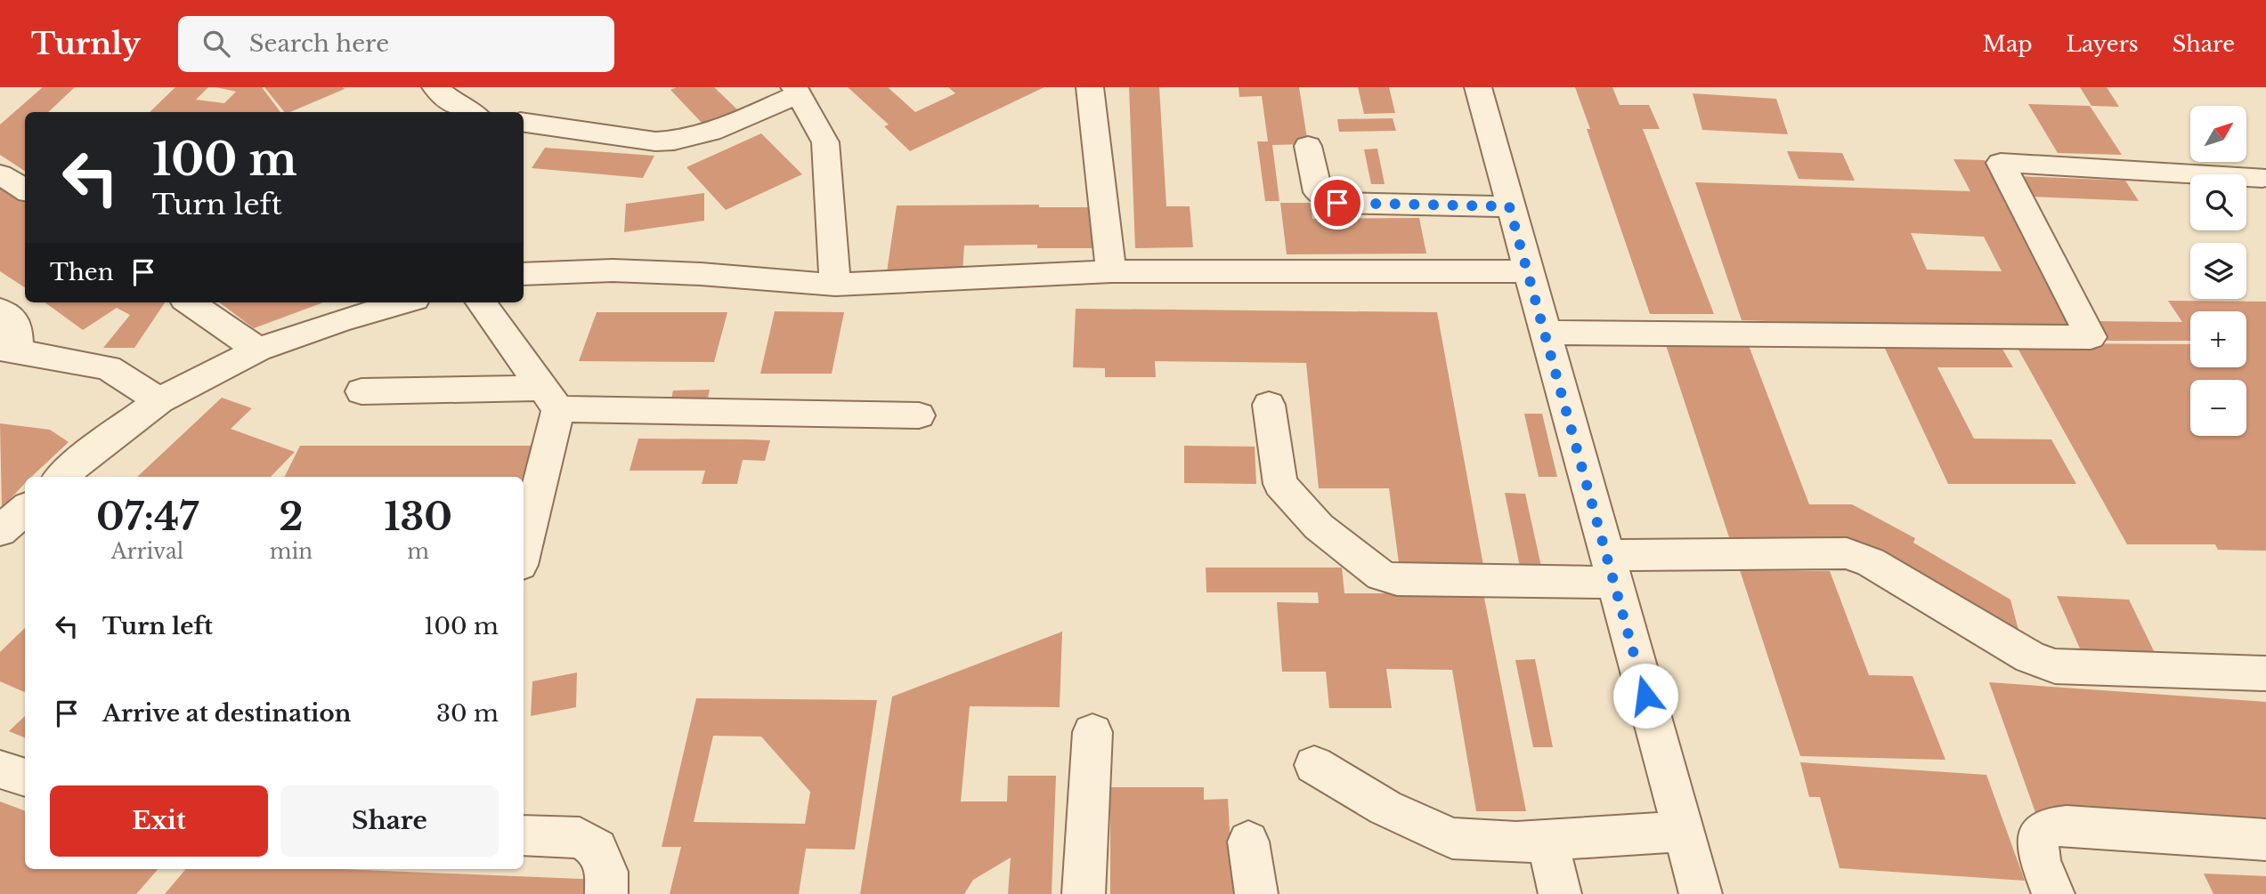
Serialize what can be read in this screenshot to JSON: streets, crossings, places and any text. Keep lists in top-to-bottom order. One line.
{"north":"top right","page":{"header":"Turnly","search":"Search here","nav":["Map","Layers","Share"],"map_buttons":["+","−"],"turn":["100 m","Turn left"],"then":"Then","eta":["07:47","Arrival","2","min","130","m"],"list":[{"name":"Turn left","value":"100 m"},{"name":"Arrive at destination","value":"30 m"}],"buttons":["Exit","Share"]}}
